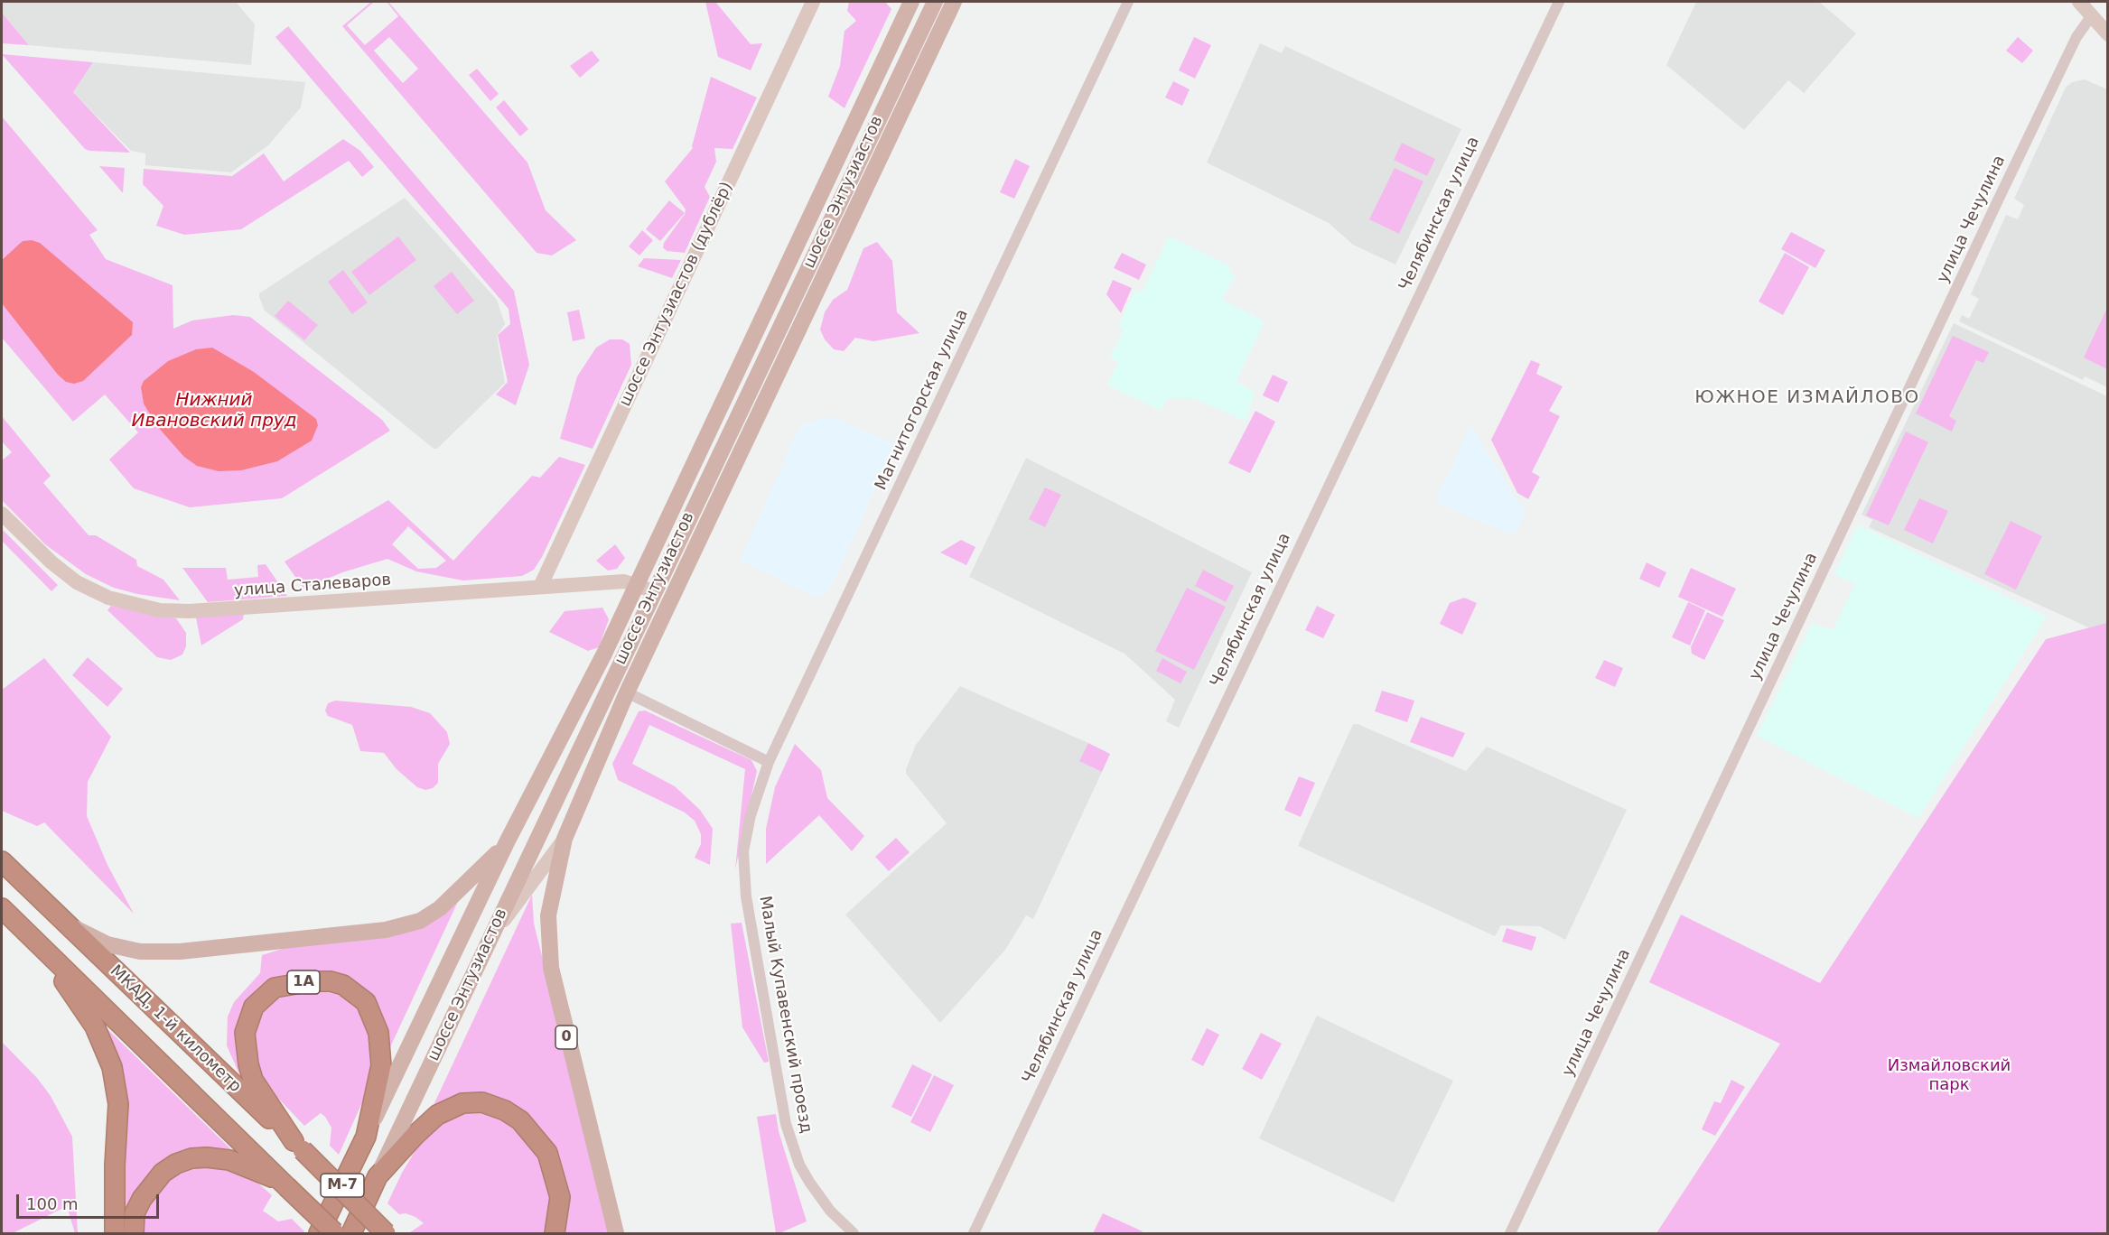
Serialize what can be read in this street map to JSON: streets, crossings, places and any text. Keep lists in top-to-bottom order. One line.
{"streets":{"highway":["1A","МКАД, 1-й километр","М-7"],"main road":["шоссе Энтузиастов","шоссе Энтузиастов (дублёр)","улица Сталеваров","0"],"street":["Челябинская улица","улица Чечулина","Магнитогорская улица","Малый Купавенский проезд"]},"crossings":[["шоссе Энтузиастов","улица Сталеваров"],["шоссе Энтузиастов","1A"],["шоссе Энтузиастов","М-7"],["шоссе Энтузиастов (дублёр)","улица Сталеваров"],["Магнитогорская улица","Малый Купавенский проезд"],["1A","МКАД, 1-й километр"],["1A","М-7"]],"districts":["ЮЖНОЕ ИЗМАЙЛОВО"],"water":["Нижний Ивановский пруд"],"parks":["Измайловский парк"],"scale_bar":"100 m"}
